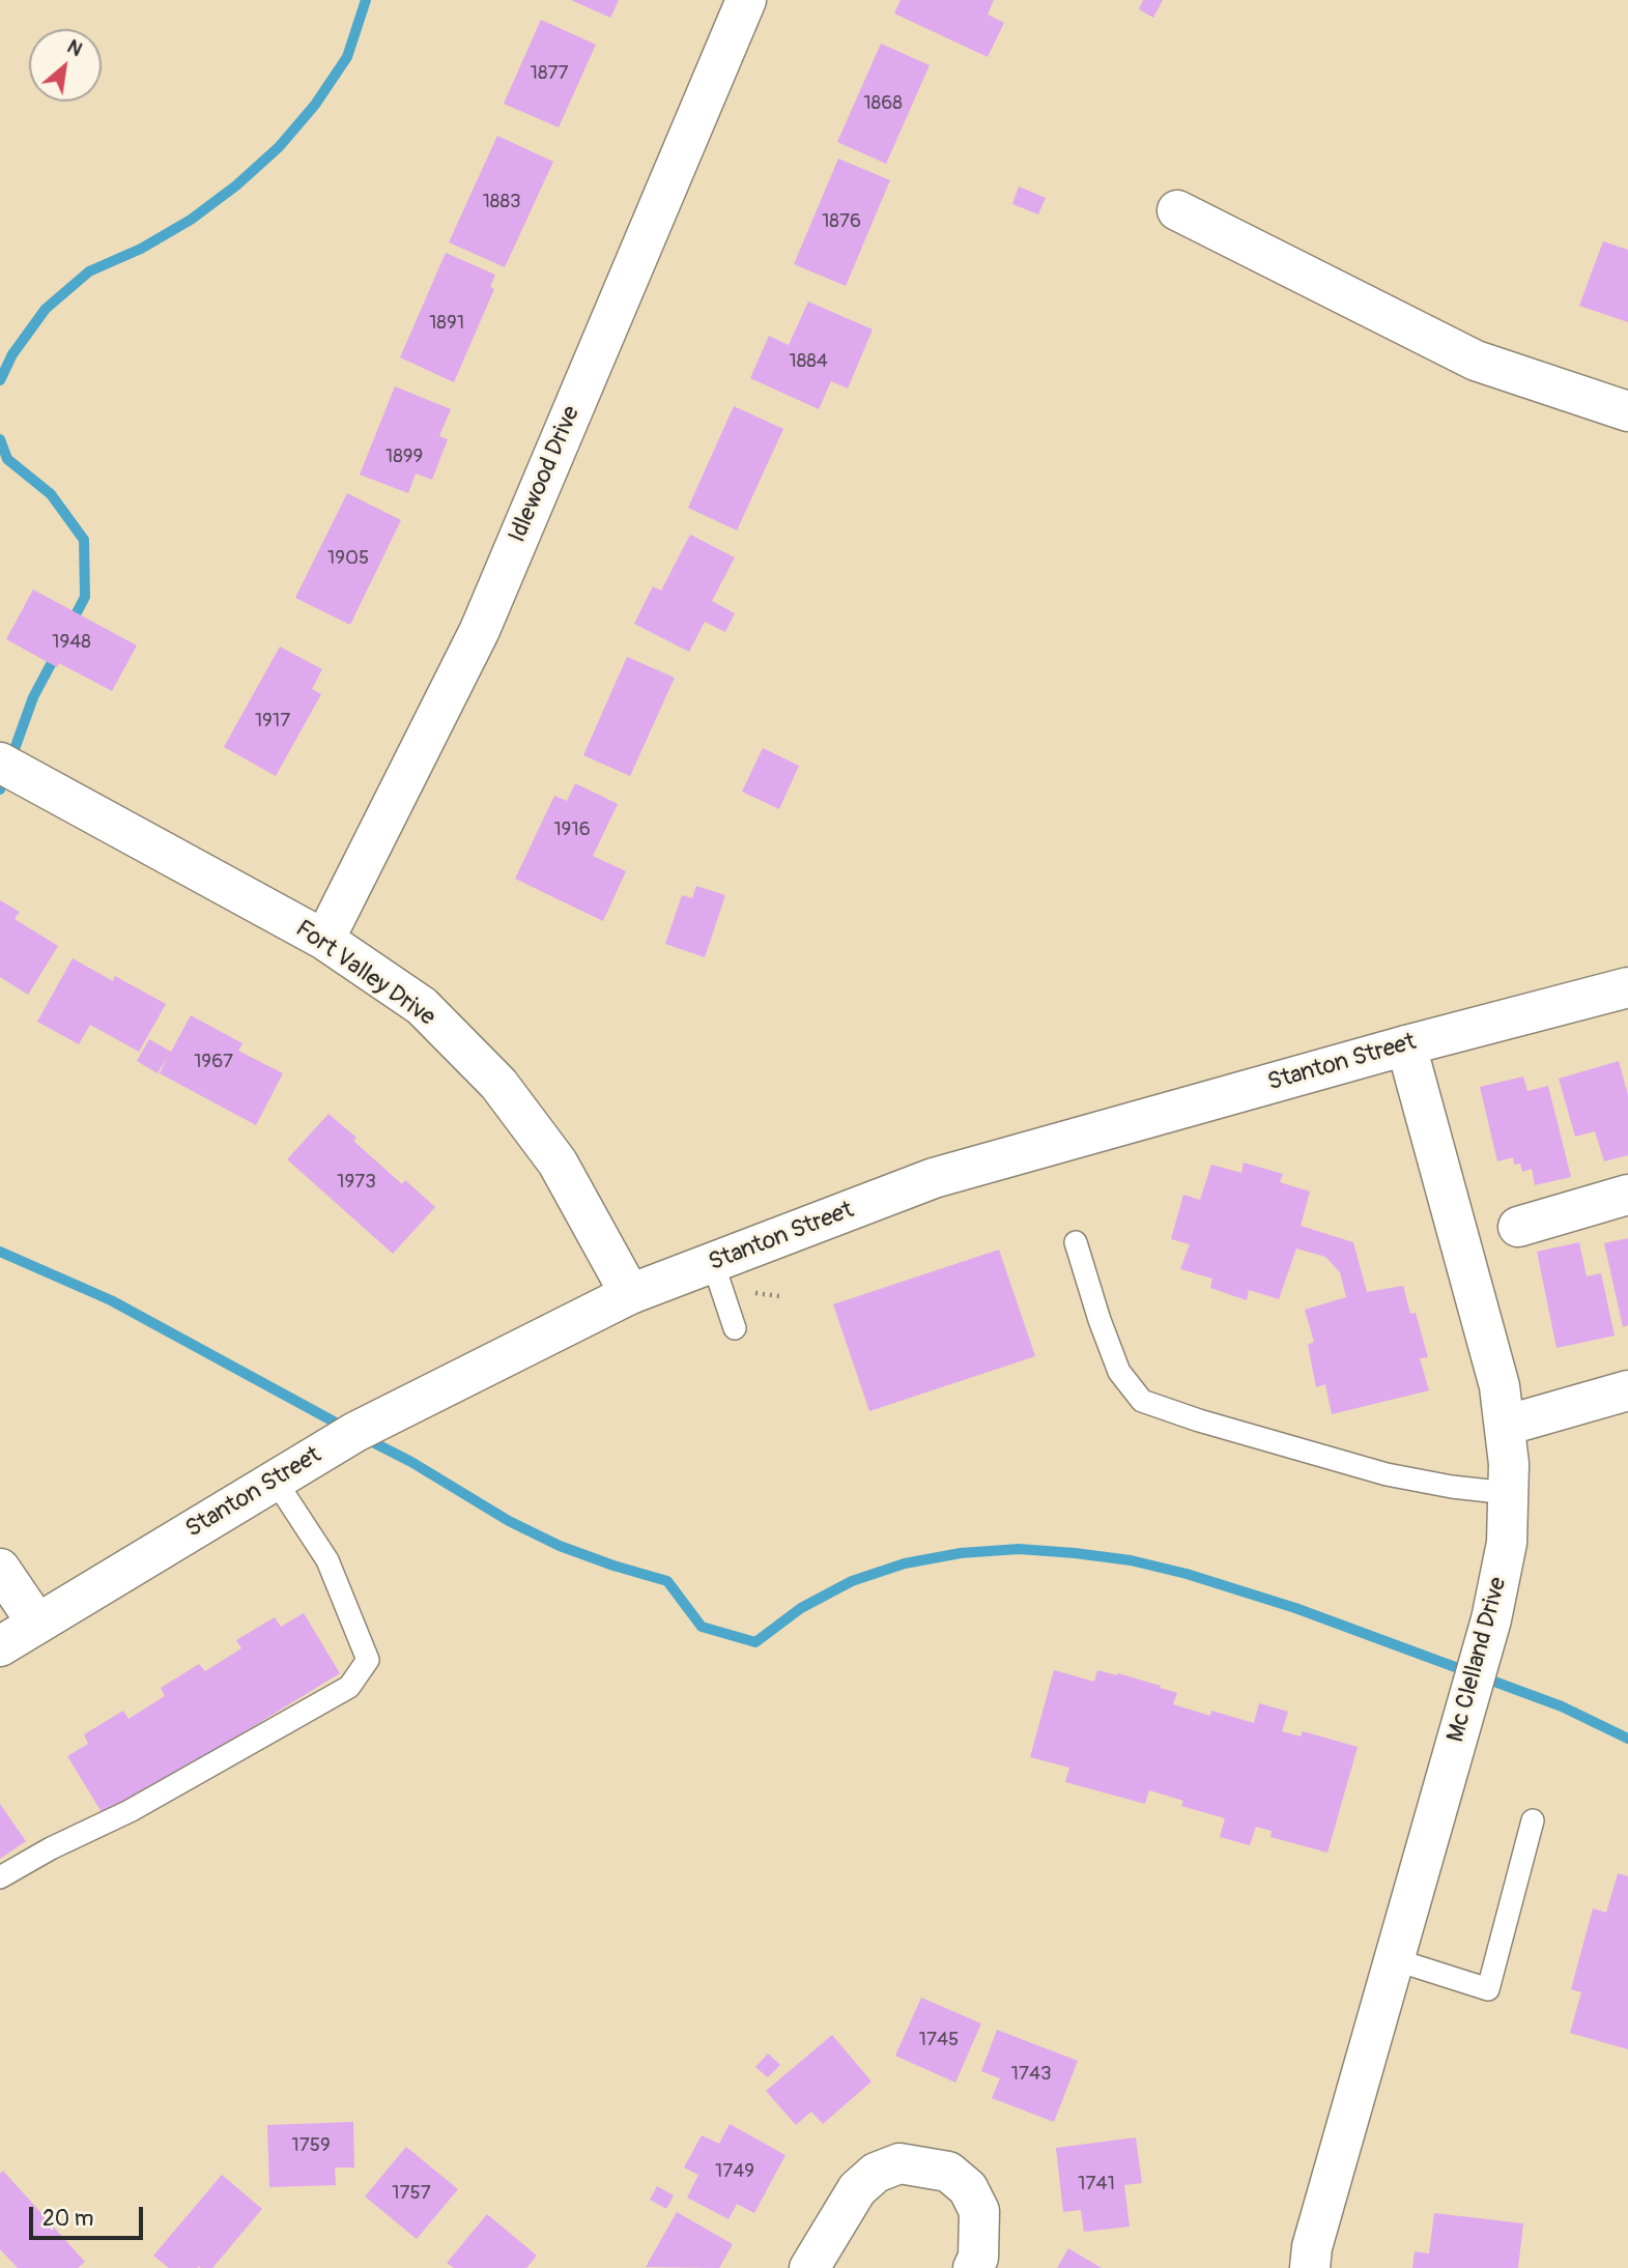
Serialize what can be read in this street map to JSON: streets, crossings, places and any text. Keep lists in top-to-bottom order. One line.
{"streets":{"street":["Idlewood Drive","Fort Valley Drive","Stanton Street","Mc Clelland Drive"]},"crossings":[["Idlewood Drive","Fort Valley Drive"],["Fort Valley Drive","Stanton Street"],["Stanton Street","Mc Clelland Drive"]],"house_numbers":["1877","1868","1883","1876","1891","1884","1899","1905","1948","1917","1916","1967","1973","1745","1743","1759","1749","1741","1757"],"scale_bar":"20 m","north":"top right"}
